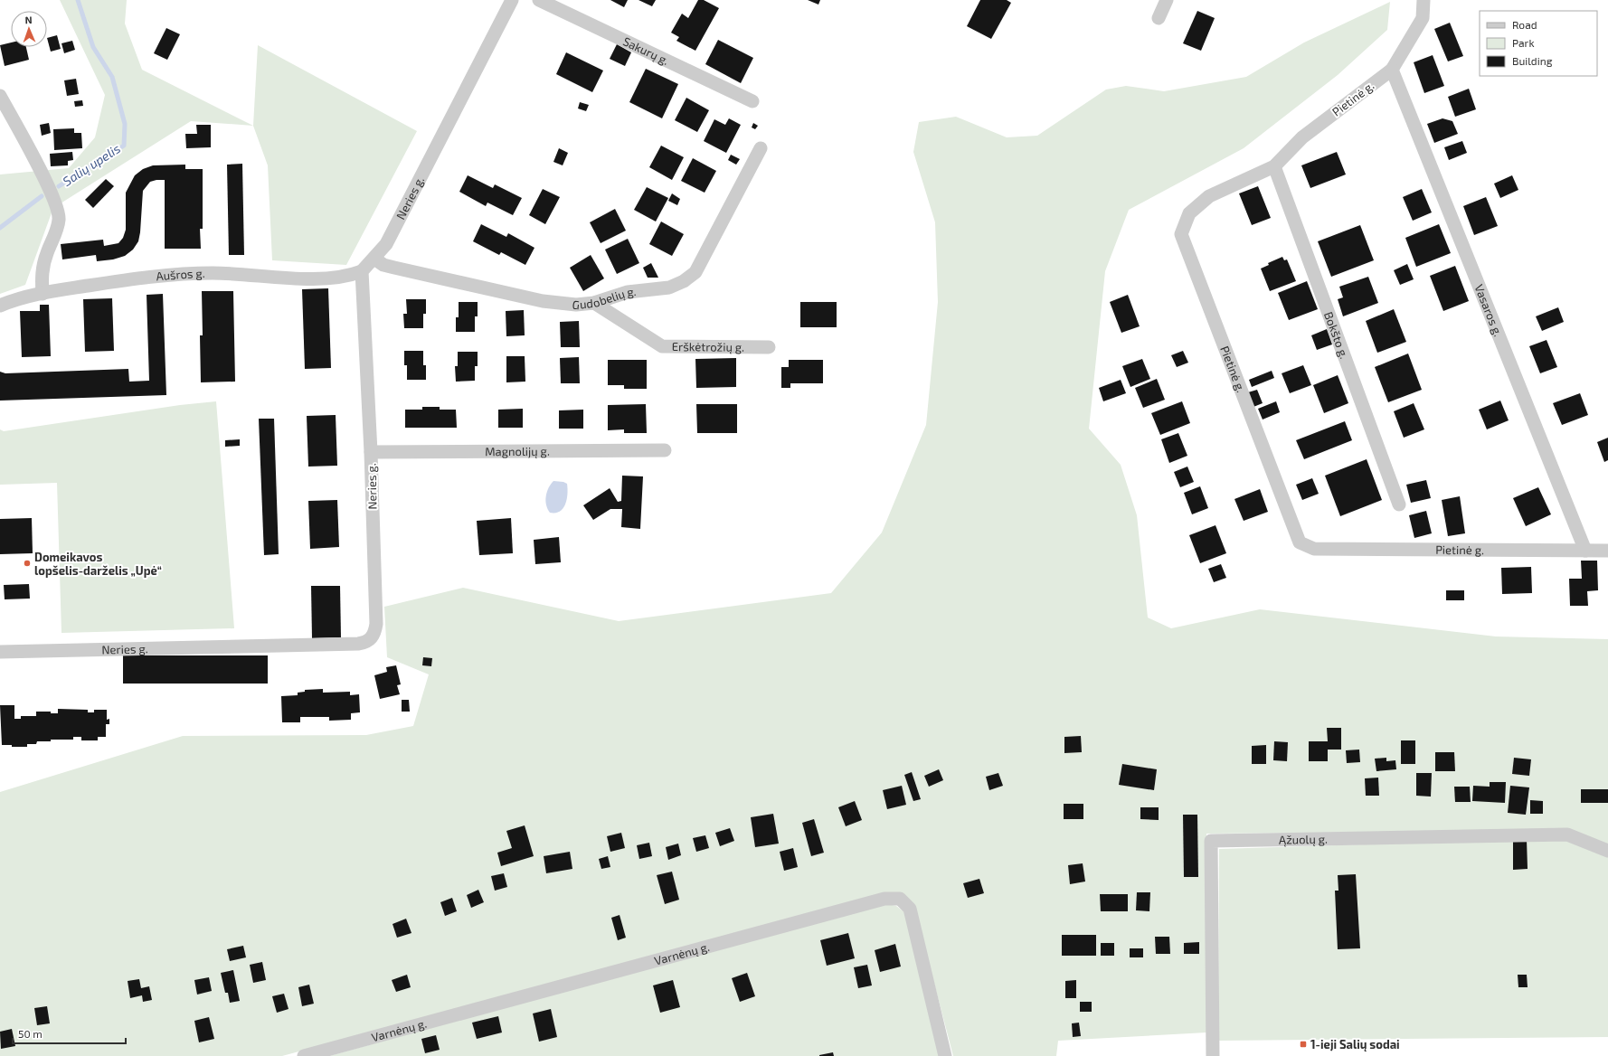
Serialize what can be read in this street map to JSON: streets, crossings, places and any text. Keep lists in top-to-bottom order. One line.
{"streets":{"street":["Sakurų g.","Pietinė g.","Neries g.","Aušros g.","Gudobelių g.","Vasaros g.","Bokšto g.","Erškėtrožių g.","Magnolijų g.","Ąžuolų g.","Varnėnų g."]},"crossings":[["Pietinė g.","Vasaros g."],["Pietinė g.","Bokšto g."],["Neries g.","Aušros g."],["Neries g.","Gudobelių g."],["Neries g.","Magnolijų g."],["Gudobelių g.","Erškėtrožių g."]],"water":["Salių upelis"],"places":{"other":["Domeikavos lopšelis-darželis „Upė“"],"transit":["1-ieji Salių sodai"]},"legend":["Road","Park","Building"],"scale_bar":"50 m","north":"top"}
